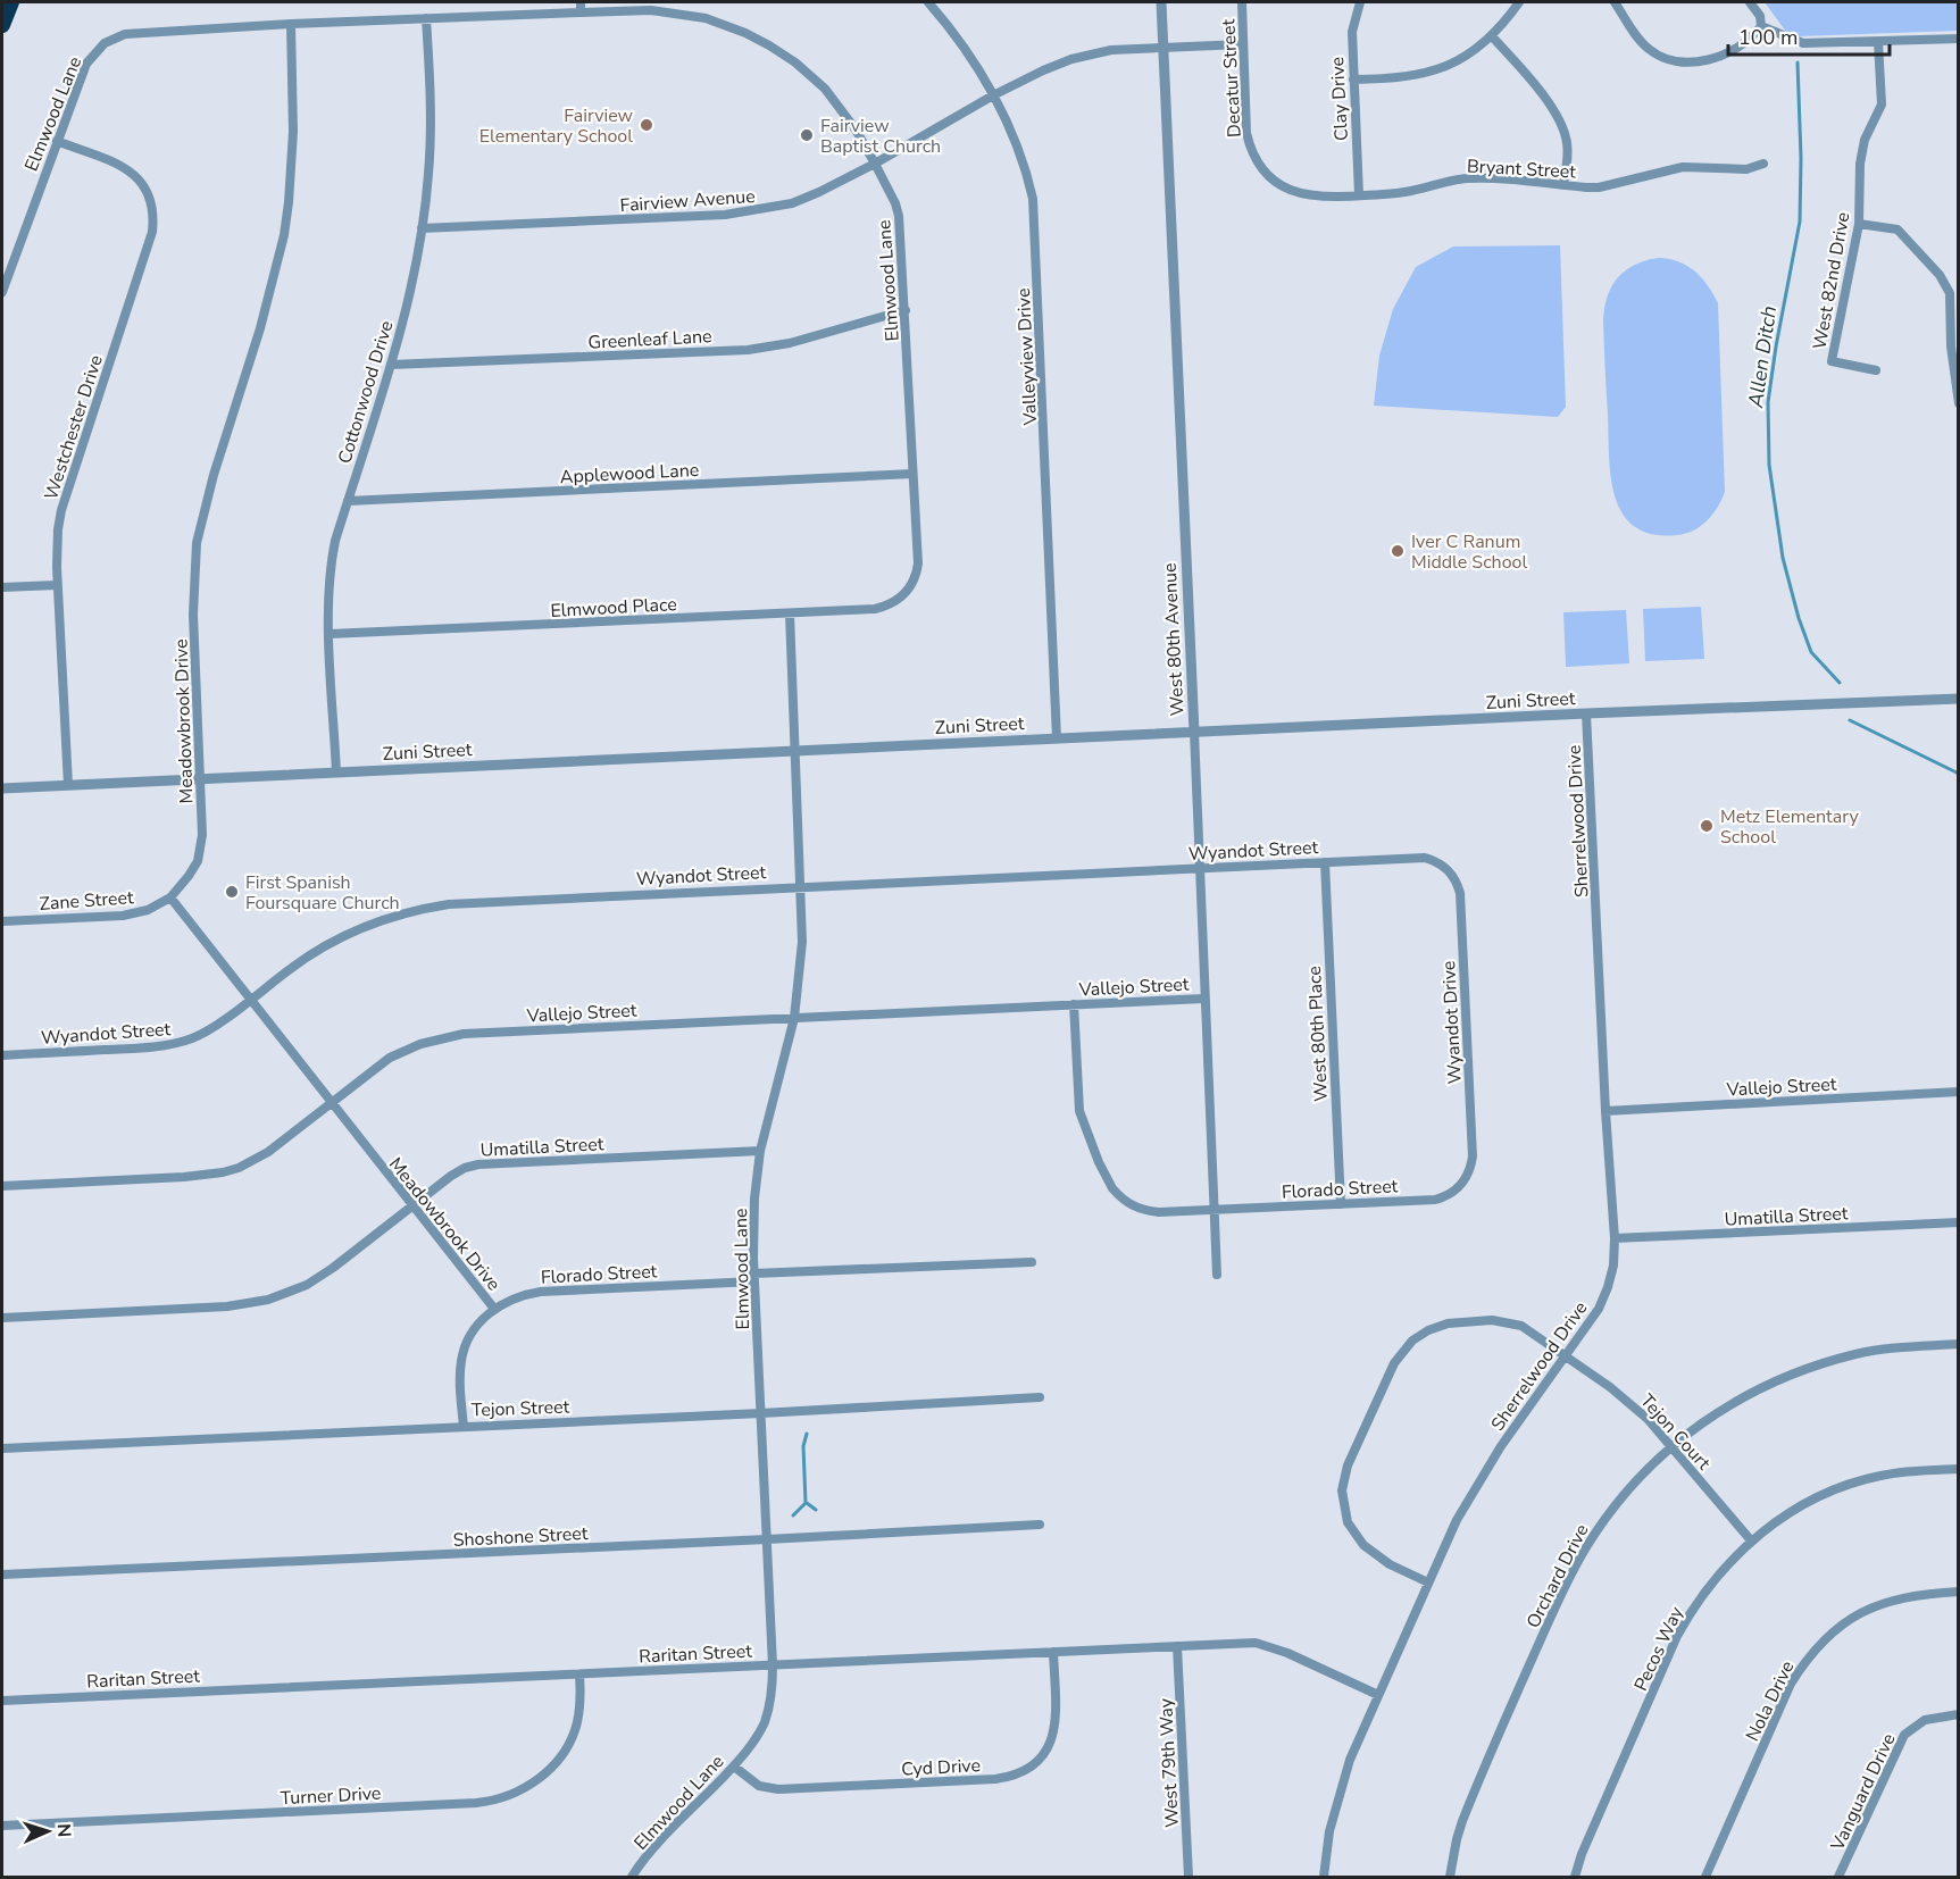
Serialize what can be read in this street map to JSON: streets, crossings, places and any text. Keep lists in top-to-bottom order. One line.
{"streets":{"street":["Decatur Street","Clay Drive","Elmwood Lane","Bryant Street","Fairview Avenue","West 82nd Drive","Greenleaf Lane","Valleyview Drive","Cottonwood Drive","Westchester Drive","Applewood Lane","Elmwood Place","West 80th Avenue","Zuni Street","Meadowbrook Drive","Sherrelwood Drive","Wyandot Street","Zane Street","Vallejo Street","Wyandot Drive","West 80th Place","Umatilla Street","Florado Street","Tejon Street","Tejon Court","Shoshone Street","Orchard Drive","Pecos Way","Raritan Street","Nola Drive","West 79th Way","Cyd Drive","Vanguard Drive","Turner Drive"]},"crossings":[["Decatur Street","Bryant Street"],["Decatur Street","Fairview Avenue"],["Clay Drive","Bryant Street"],["Elmwood Lane","Fairview Avenue"],["Elmwood Lane","Greenleaf Lane"],["Elmwood Lane","Cottonwood Drive"],["Elmwood Lane","Westchester Drive"],["Elmwood Lane","Applewood Lane"],["Elmwood Lane","Elmwood Place"],["Elmwood Lane","Zuni Street"],["Elmwood Lane","Meadowbrook Drive"],["Elmwood Lane","Wyandot Street"],["Elmwood Lane","Vallejo Street"],["Elmwood Lane","Umatilla Street"],["Elmwood Lane","Florado Street"],["Elmwood Lane","Tejon Street"],["Elmwood Lane","Shoshone Street"],["Elmwood Lane","Raritan Street"],["Elmwood Lane","Cyd Drive"],["Fairview Avenue","Valleyview Drive"],["Fairview Avenue","Cottonwood Drive"],["Fairview Avenue","West 80th Avenue"],["Greenleaf Lane","Cottonwood Drive"],["Valleyview Drive","Zuni Street"],["Cottonwood Drive","Applewood Lane"],["Cottonwood Drive","Elmwood Place"],["Cottonwood Drive","Zuni Street"],["Westchester Drive","Zuni Street"],["West 80th Avenue","Zuni Street"],["West 80th Avenue","Wyandot Street"],["West 80th Avenue","Vallejo Street"],["West 80th Avenue","Florado Street"],["Zuni Street","Meadowbrook Drive"],["Zuni Street","Sherrelwood Drive"],["Meadowbrook Drive","Wyandot Street"],["Meadowbrook Drive","Zane Street"],["Meadowbrook Drive","Vallejo Street"],["Meadowbrook Drive","Umatilla Street"],["Meadowbrook Drive","Florado Street"],["Sherrelwood Drive","Vallejo Street"],["Sherrelwood Drive","Umatilla Street"],["Sherrelwood Drive","Tejon Court"],["Sherrelwood Drive","Raritan Street"],["Wyandot Street","Wyandot Drive"],["Wyandot Street","West 80th Place"],["Wyandot Drive","Florado Street"],["West 80th Place","Florado Street"],["Florado Street","Tejon Street"],["Tejon Court","Orchard Drive"],["Tejon Court","Pecos Way"],["Raritan Street","West 79th Way"],["Raritan Street","Cyd Drive"],["Raritan Street","Turner Drive"]],"water":["Allen Ditch"],"places":["Fairview Elementary School","Fairview Baptist Church","Iver C Ranum Middle School","Metz Elementary School","First Spanish Foursquare Church"],"scale_bar":"100 m","north":"right"}
